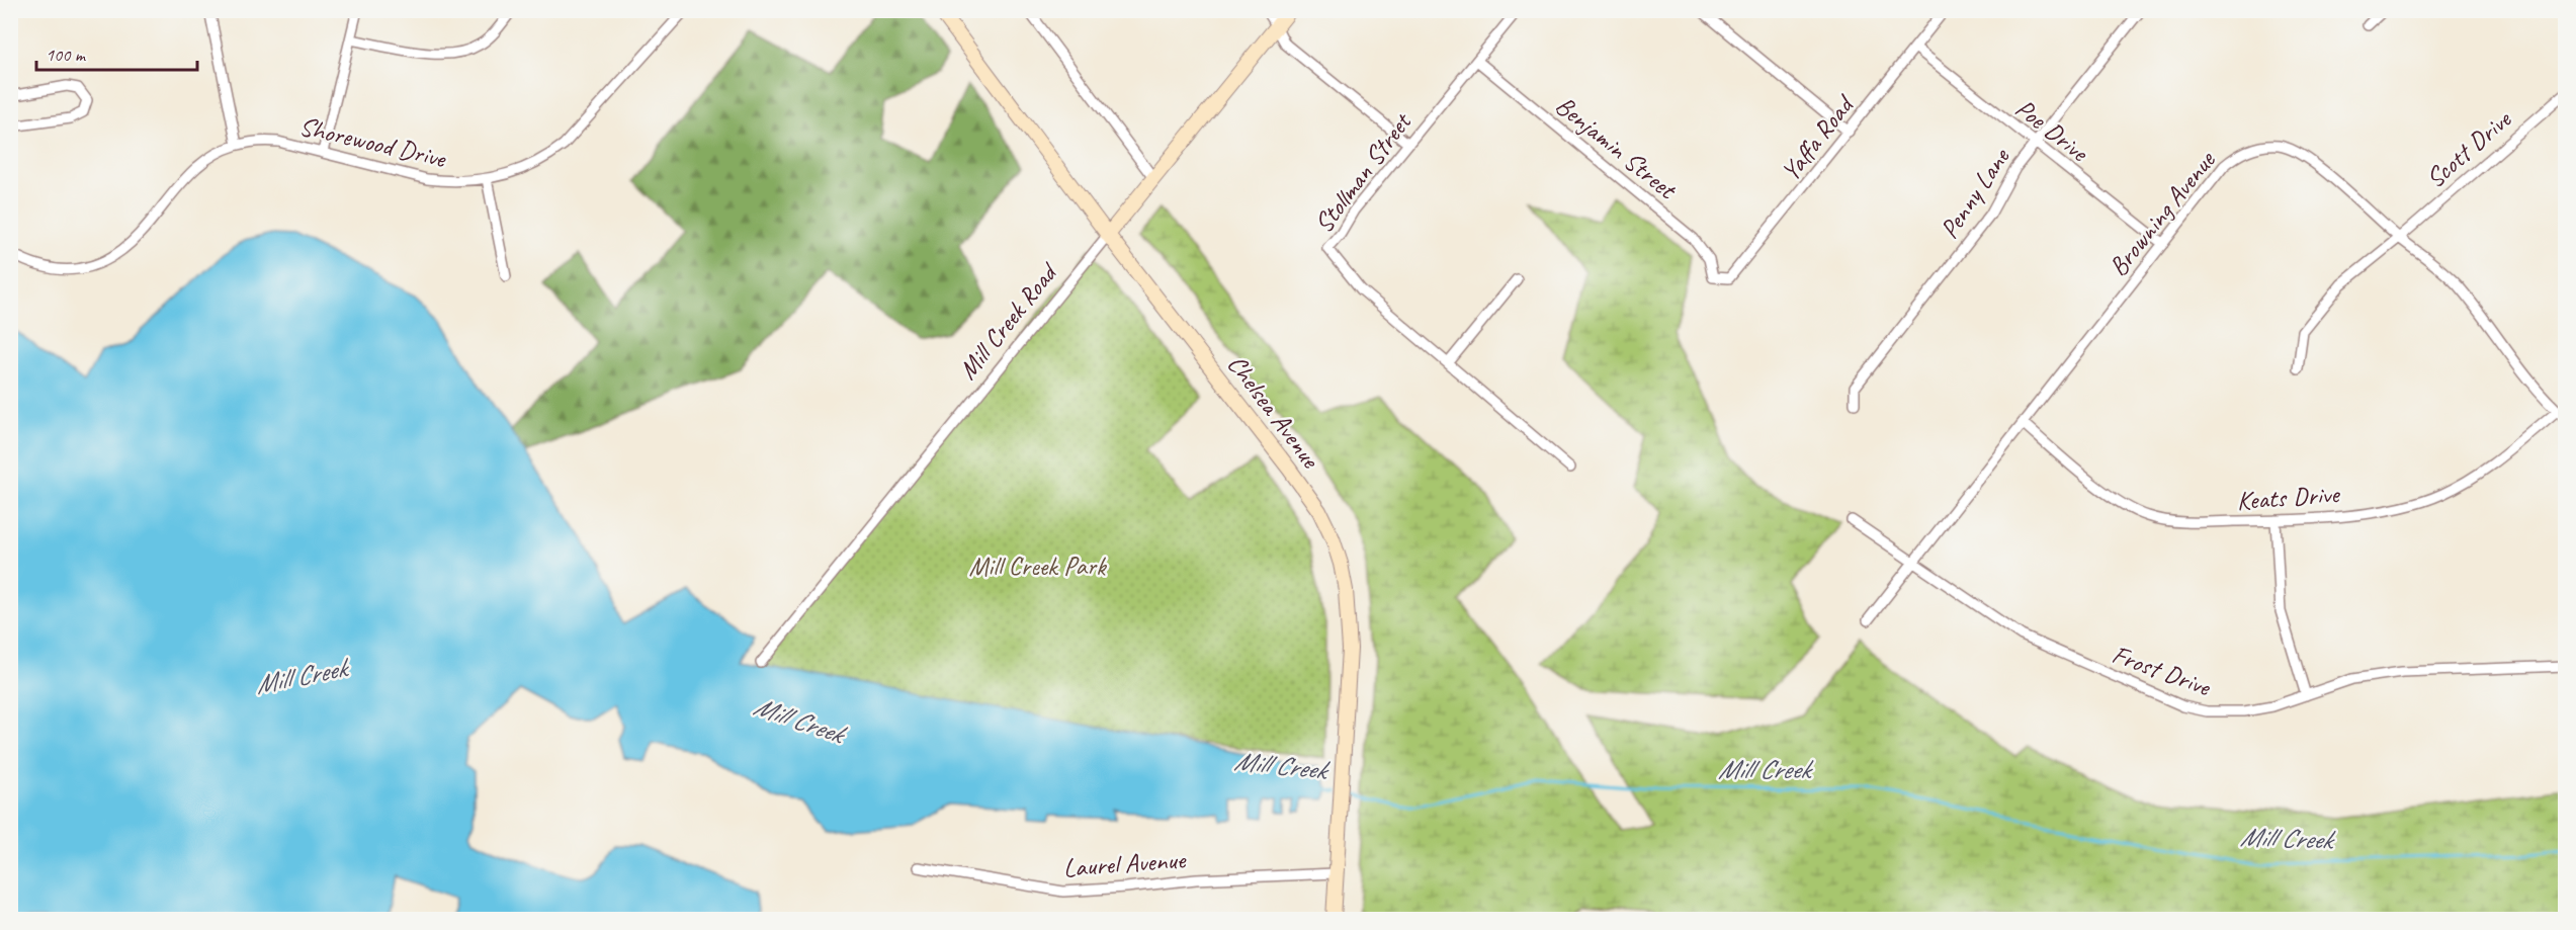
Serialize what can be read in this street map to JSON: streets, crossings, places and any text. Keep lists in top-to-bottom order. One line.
{"streets":{"main road":["Mill Creek Road","Chelsea Avenue"],"street":["Poe Drive","Yaffa Road","Shorewood Drive","Benjamin Street","Scott Drive","Stollman Street","Penny Lane","Browning Avenue","Keats Drive","Frost Drive","Laurel Avenue"]},"crossings":[["Poe Drive","Yaffa Road"],["Poe Drive","Penny Lane"],["Poe Drive","Browning Avenue"],["Yaffa Road","Benjamin Street"],["Benjamin Street","Stollman Street"],["Scott Drive","Browning Avenue"],["Browning Avenue","Keats Drive"],["Browning Avenue","Frost Drive"],["Mill Creek Road","Chelsea Avenue"],["Chelsea Avenue","Laurel Avenue"]],"water":["Mill Creek"],"parks":["Mill Creek Park"],"scale_bar":"100 m"}
